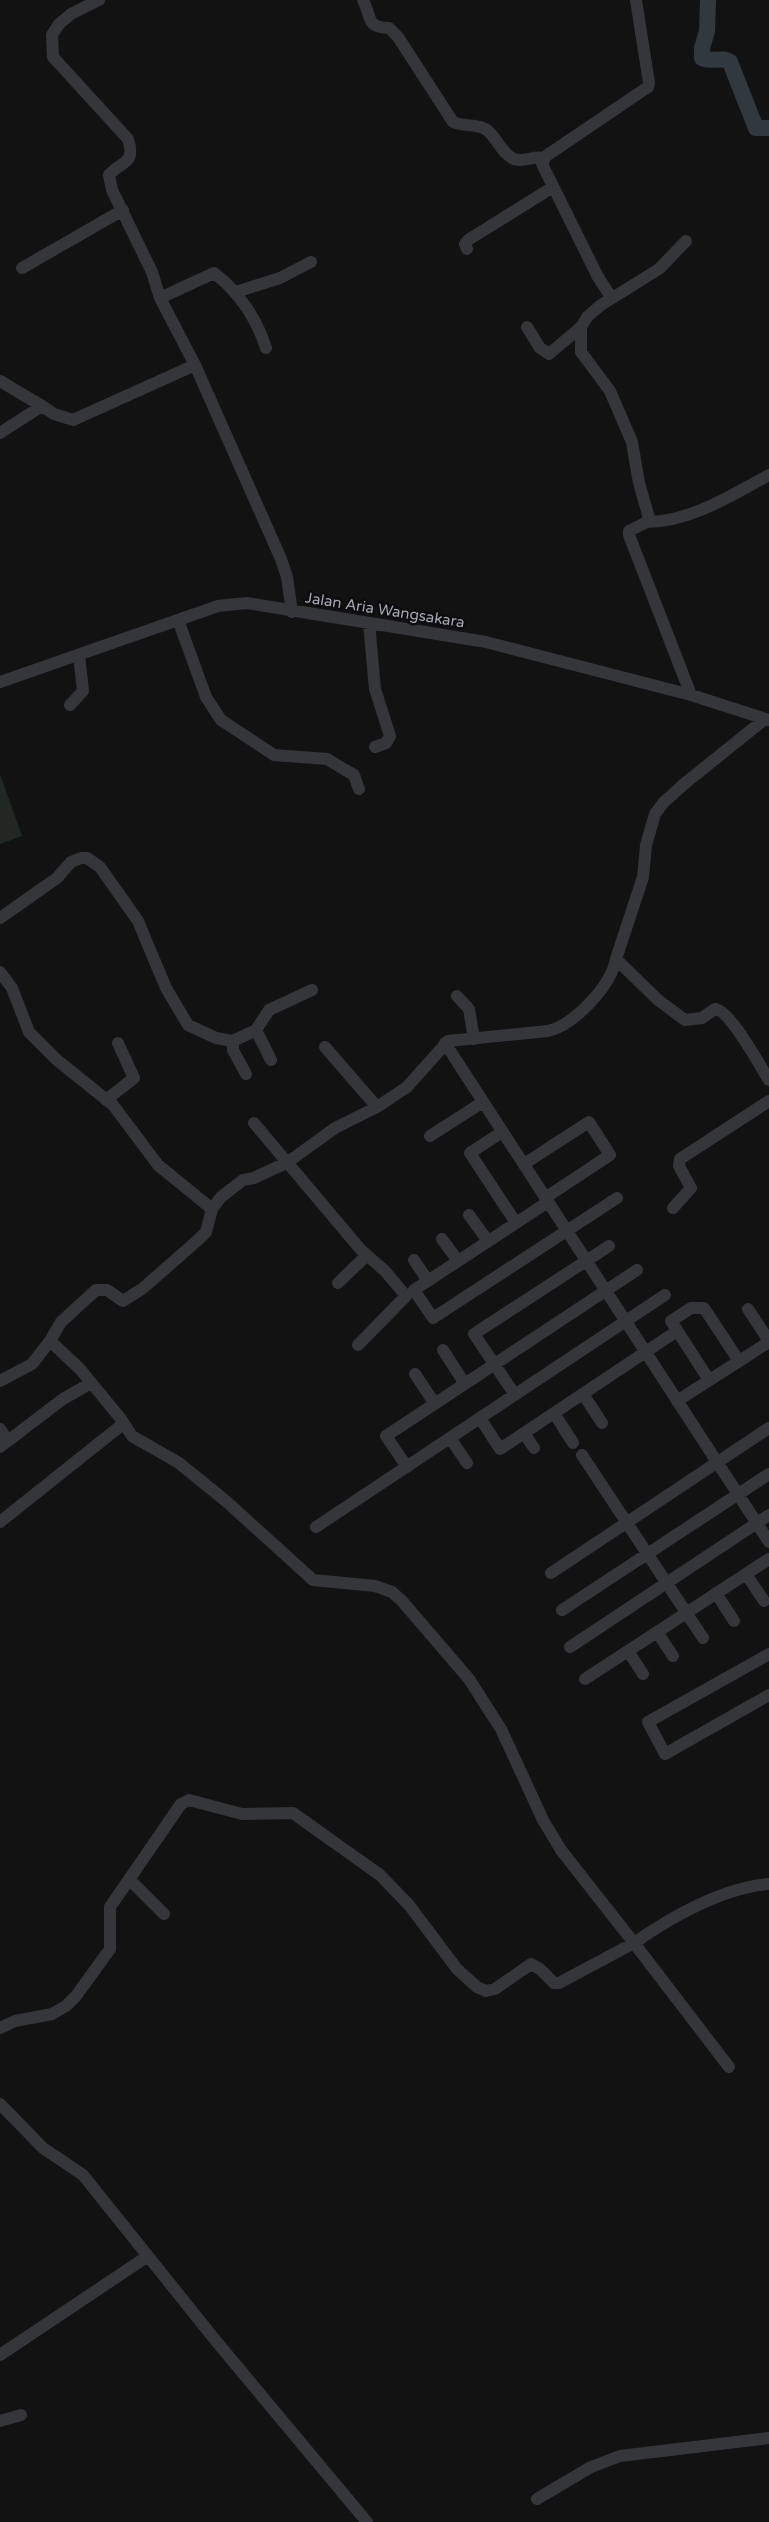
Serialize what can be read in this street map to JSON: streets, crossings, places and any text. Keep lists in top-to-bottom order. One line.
{"streets":{"street":["Jalan Aria Wangsakara"]}}
